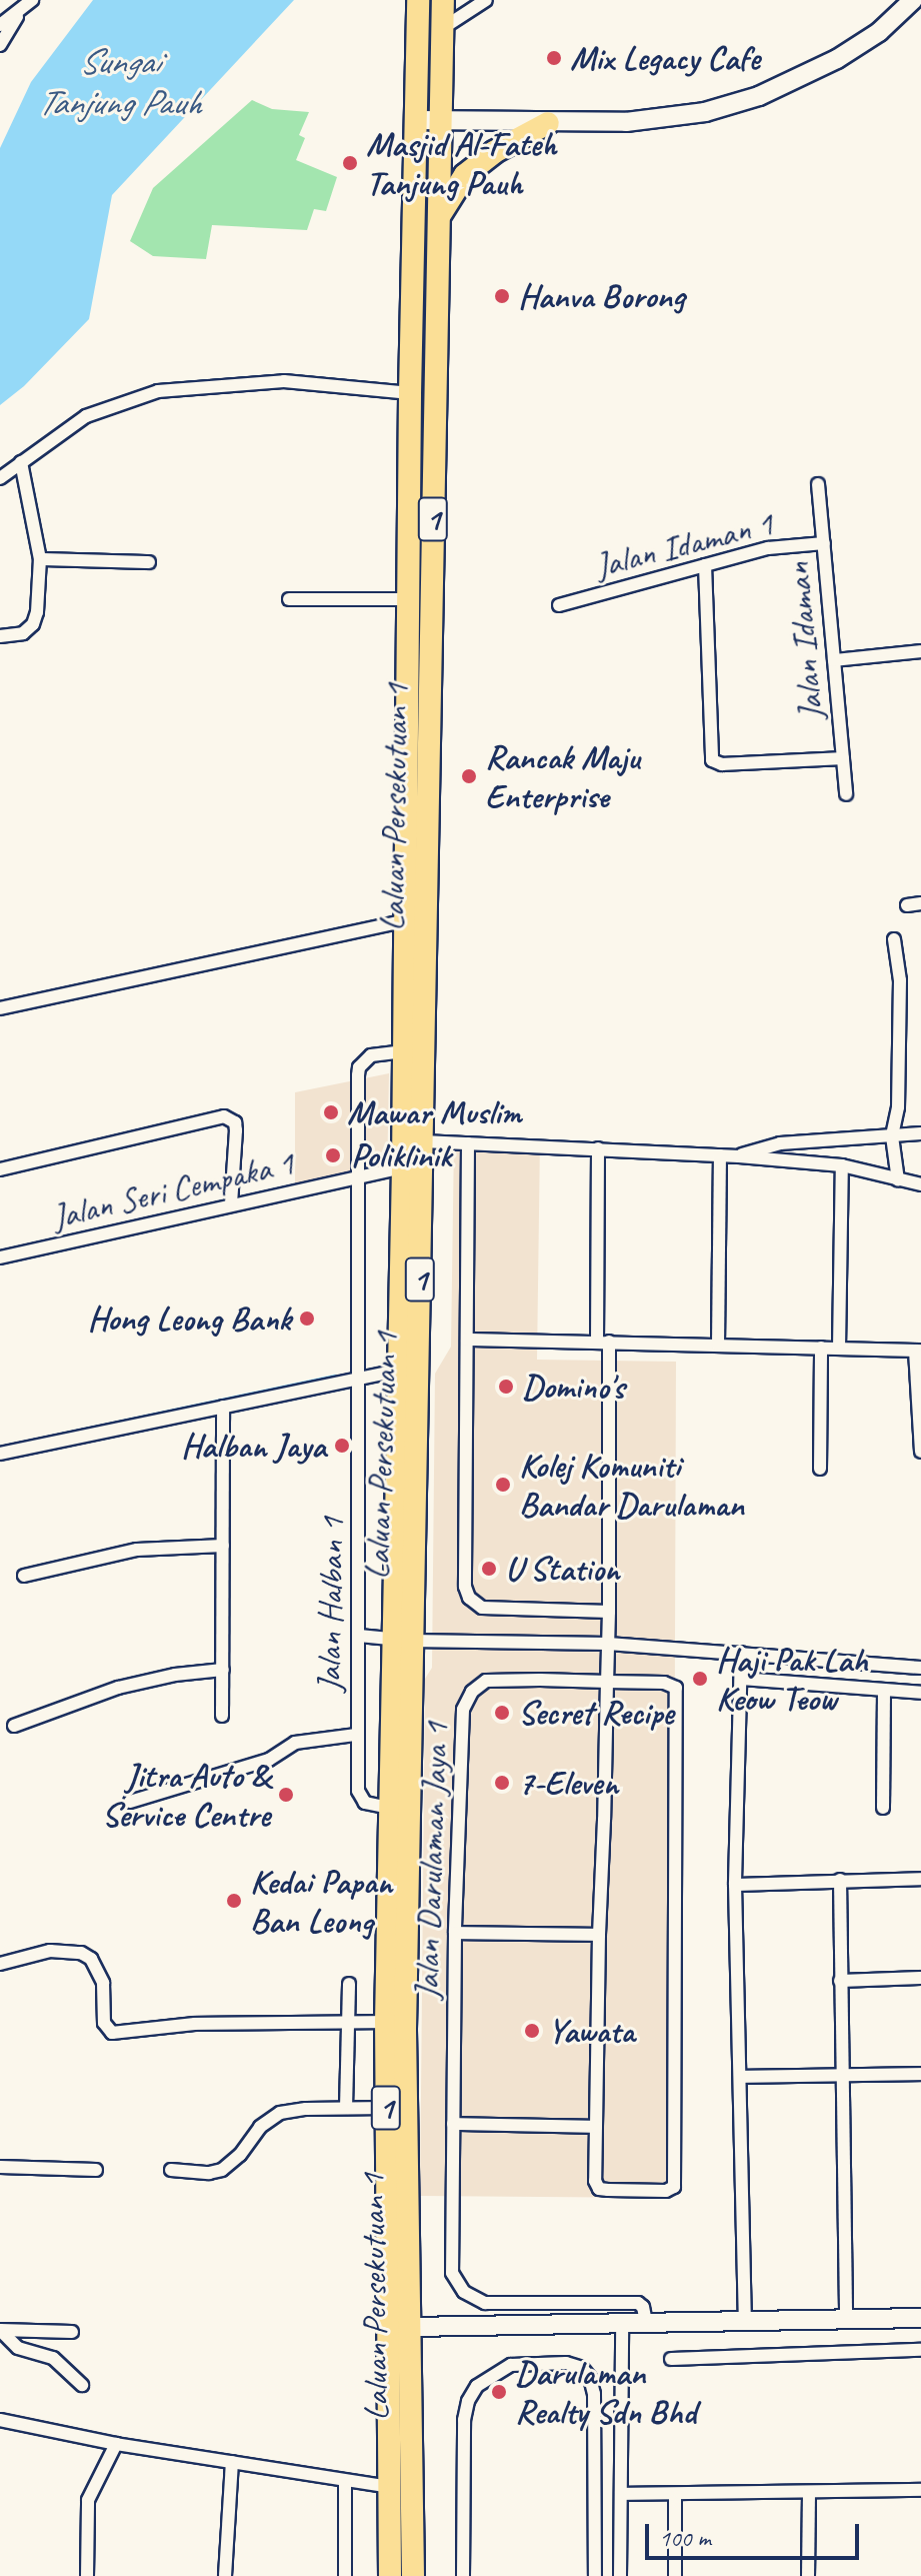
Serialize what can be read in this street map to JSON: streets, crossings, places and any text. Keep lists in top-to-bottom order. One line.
{"streets":{"highway":["1","Laluan Persekutuan 1"],"street":["Jalan Idaman 1","Jalan Idaman","Jalan Seri Cempaka 1","Jalan Halban 1","Jalan Darulaman Jaya 1"]},"crossings":[["Jalan Idaman 1","Jalan Idaman"],["Laluan Persekutuan 1","Jalan Seri Cempaka 1"],["Laluan Persekutuan 1","Jalan Halban 1"],["Jalan Seri Cempaka 1","Jalan Halban 1"]],"water":["Sungai Tanjung Pauh"],"places":["Mix Legacy Cafe","Masjid Al-Fateh Tanjung Pauh","Hanva Borong","Rancak Maju Enterprise","Mawar Muslim","Poliklinik","Hong Leong Bank","Domino's","Halban Jaya","Kolej Komuniti Bandar Darulaman","U Station","Haji Pak Lah Keow Teow","Secret Recipe","7-Eleven","Jitra Auto & Service Centre","Kedai Papan Ban Leong","Yawata","Darulaman Realty Sdn Bhd"],"scale_bar":"100 m"}
